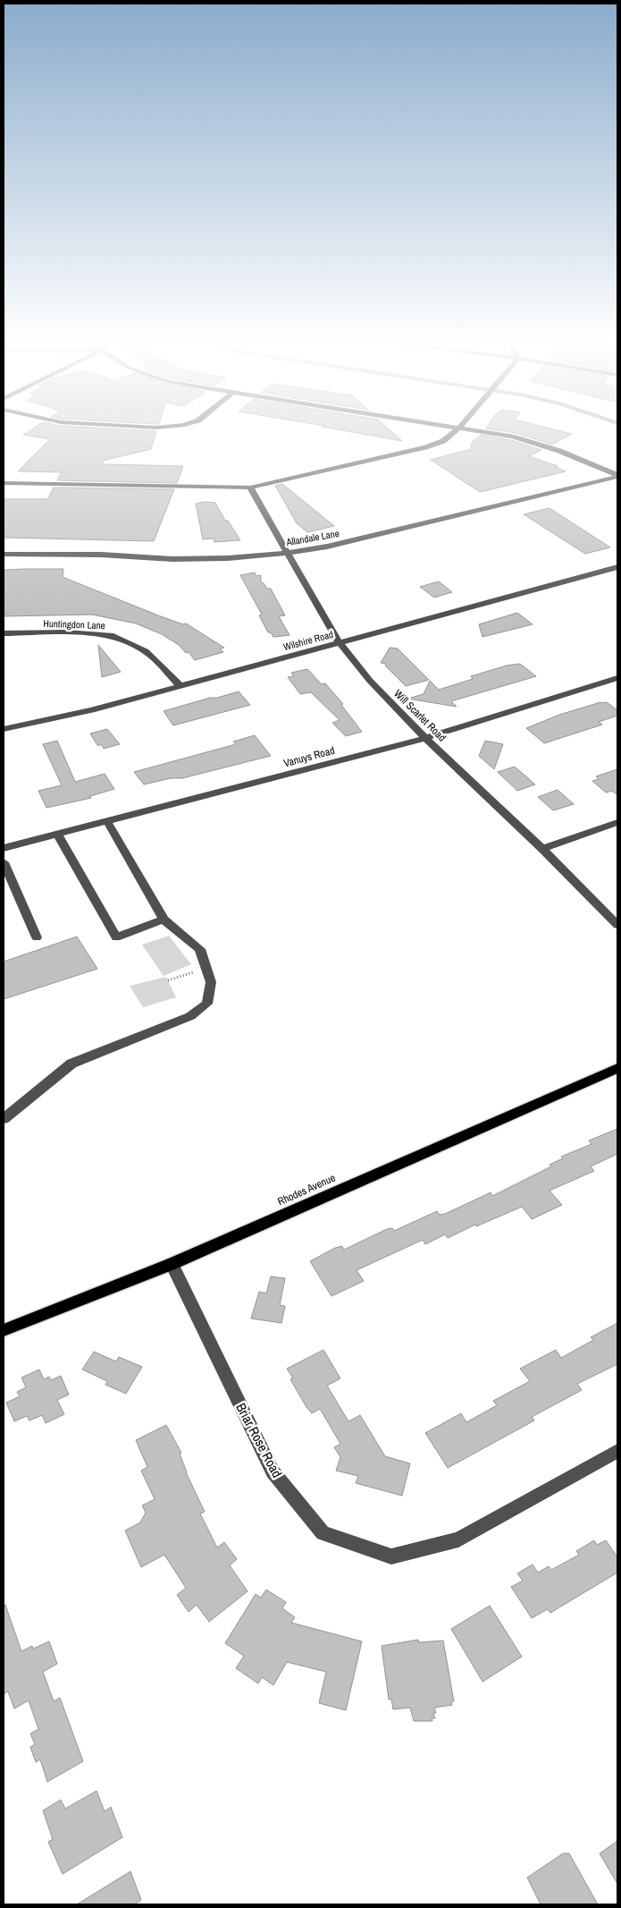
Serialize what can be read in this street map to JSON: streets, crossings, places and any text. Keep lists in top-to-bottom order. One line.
{"streets":{"main road":["Rhodes Avenue"],"street":["Allandale Lane","Huntingdon Lane","Wilshire Road","Will Scarlet Road","Vanuys Road","Briar Rose Road"]},"crossings":[["Allandale Lane","Will Scarlet Road"],["Huntingdon Lane","Wilshire Road"],["Wilshire Road","Will Scarlet Road"],["Will Scarlet Road","Vanuys Road"],["Rhodes Avenue","Briar Rose Road"]]}
